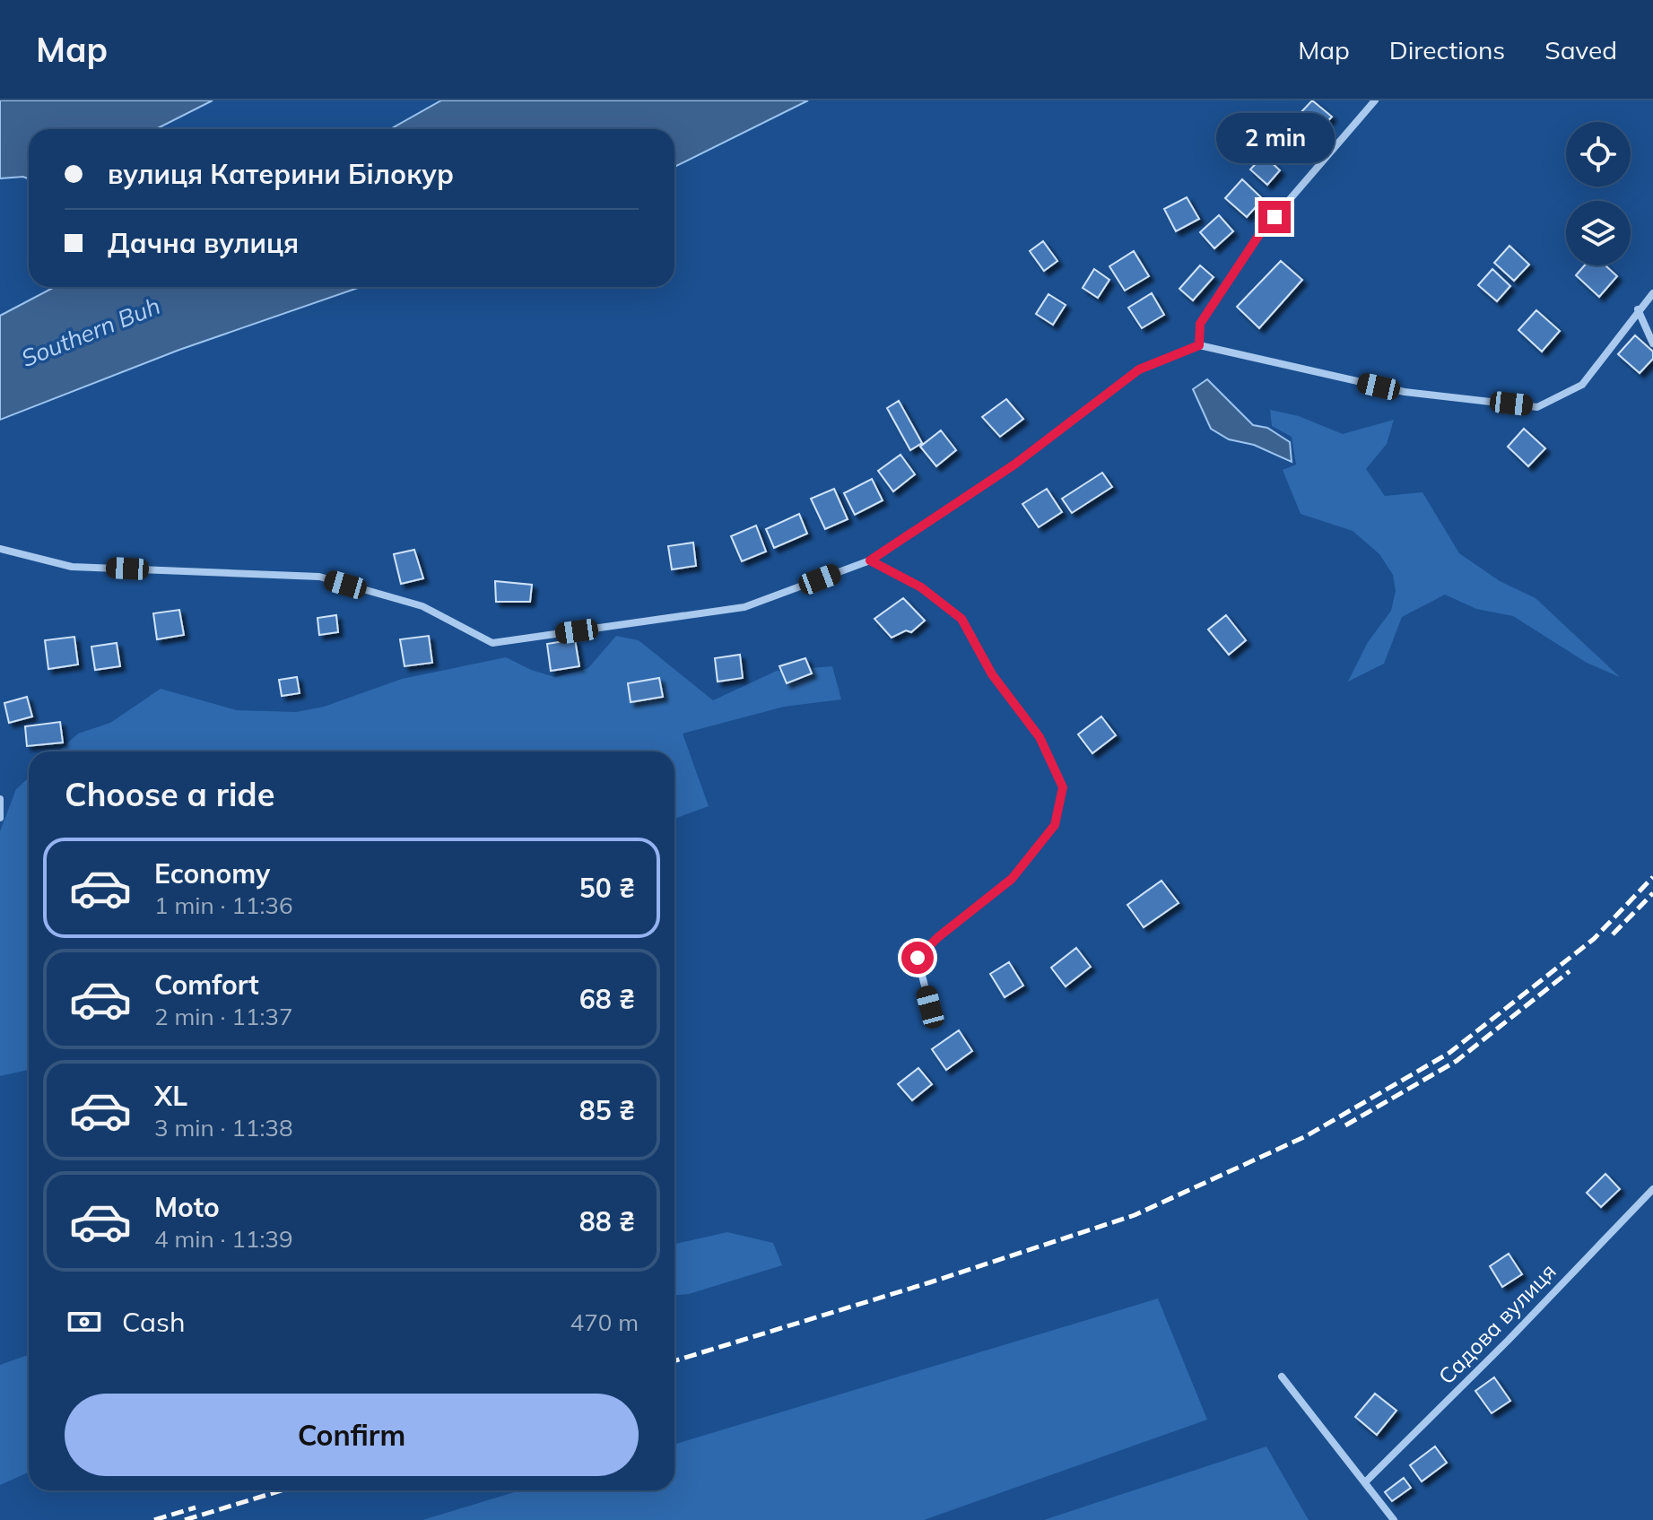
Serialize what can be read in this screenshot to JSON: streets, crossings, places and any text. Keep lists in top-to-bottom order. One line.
{"streets":{"street":["Садова вулиця"]},"water":["Southern Buh"],"page":{"header":"Map","nav":["Map","Directions","Saved"],"bubble":"2 min","banner":["вулиця Катерини Білокур","Дачна вулиця"],"heading":"Choose a ride","list":[{"name":"Economy","note":"1 min · 11:36","value":"50 ₴"},{"name":"Comfort","note":"2 min · 11:37","value":"68 ₴"},{"name":"XL","note":"3 min · 11:38","value":"85 ₴"},{"name":"Moto","note":"4 min · 11:39","value":"88 ₴"}],"pay":["Cash","470 m"],"buttons":"Confirm"}}
